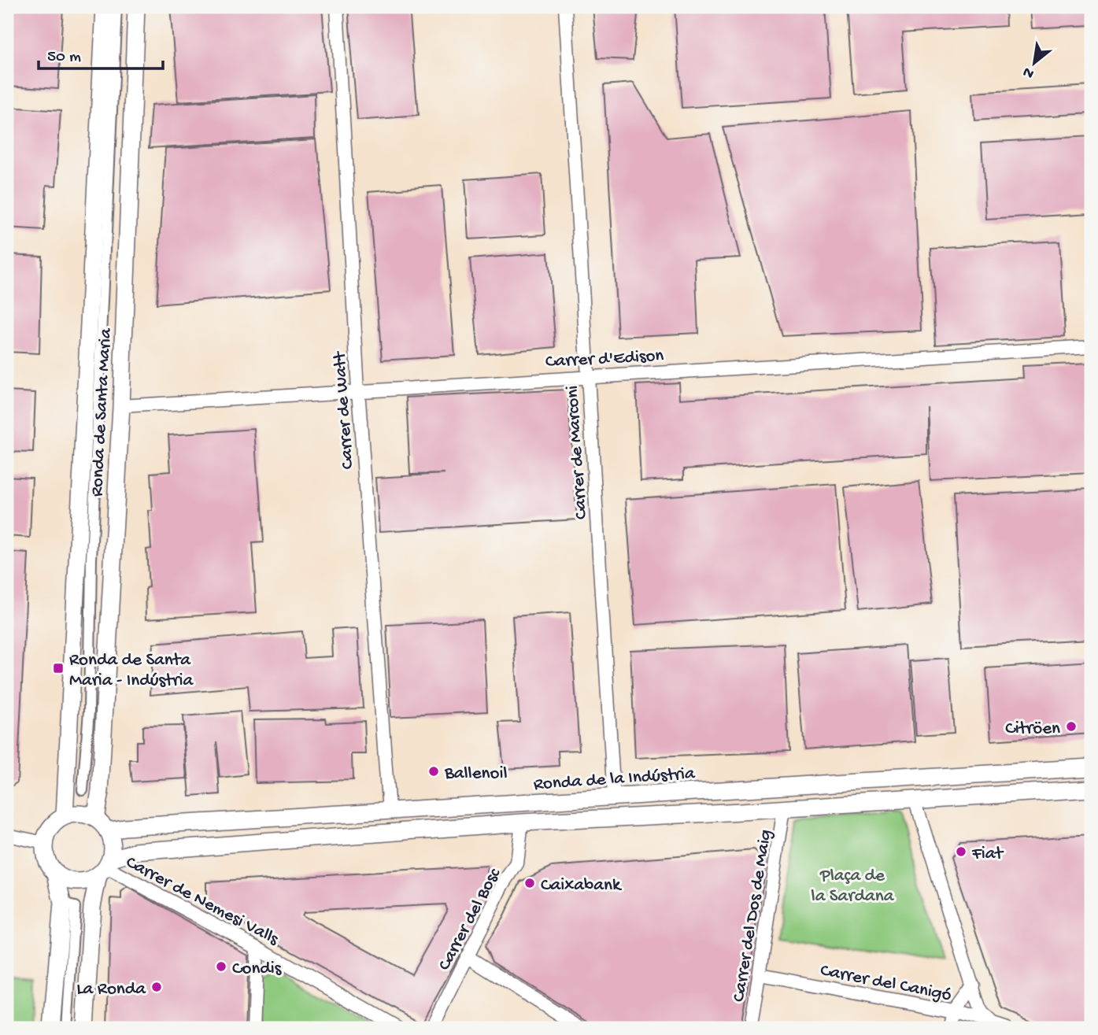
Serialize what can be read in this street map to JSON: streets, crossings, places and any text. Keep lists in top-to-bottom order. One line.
{"streets":{"street":["Carrer d'Edison","Carrer de Watt","Ronda de Santa Maria","Carrer de Marconi","Ronda de la Indústria","Carrer de Nemesi Valls","Carrer del Dos de Maig","Carrer del Bosc","Carrer del Canigó"]},"crossings":[["Carrer d'Edison","Carrer de Watt"],["Carrer d'Edison","Ronda de Santa Maria"],["Carrer d'Edison","Carrer de Marconi"],["Carrer de Watt","Ronda de la Indústria"],["Ronda de Santa Maria","Ronda de la Indústria"],["Ronda de Santa Maria","Carrer de Nemesi Valls"],["Carrer de Marconi","Ronda de la Indústria"],["Ronda de la Indústria","Carrer de Nemesi Valls"],["Carrer del Dos de Maig","Carrer del Canigó"]],"parks":["Plaça de la Sardana"],"places":{"transit":["Ronda de Santa Maria - Indústria"],"other":["Citröen","Ballenoil","Fiat","Caixabank","Condis","La Ronda"]},"scale_bar":"50 m","north":"bottom left"}
